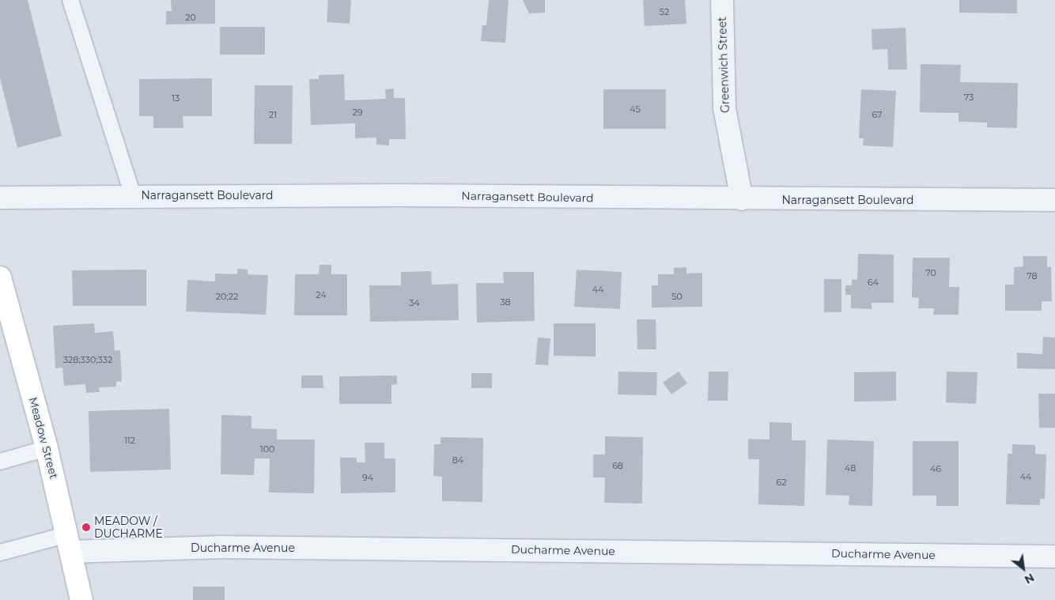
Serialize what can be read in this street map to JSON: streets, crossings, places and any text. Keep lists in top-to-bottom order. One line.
{"streets":{"main road":["Meadow Street"],"street":["Greenwich Street","Narragansett Boulevard","Ducharme Avenue"]},"crossings":[["Greenwich Street","Narragansett Boulevard"],["Meadow Street","Ducharme Avenue"]],"places":["MEADOW / DUCHARME"],"house_numbers":["52","20","73","13","45","29","21","67","70","78","64","44","24","20;22","50","38","34","328;330;332","112","100","84","68","48","46","44","94","62"],"north":"bottom right"}
